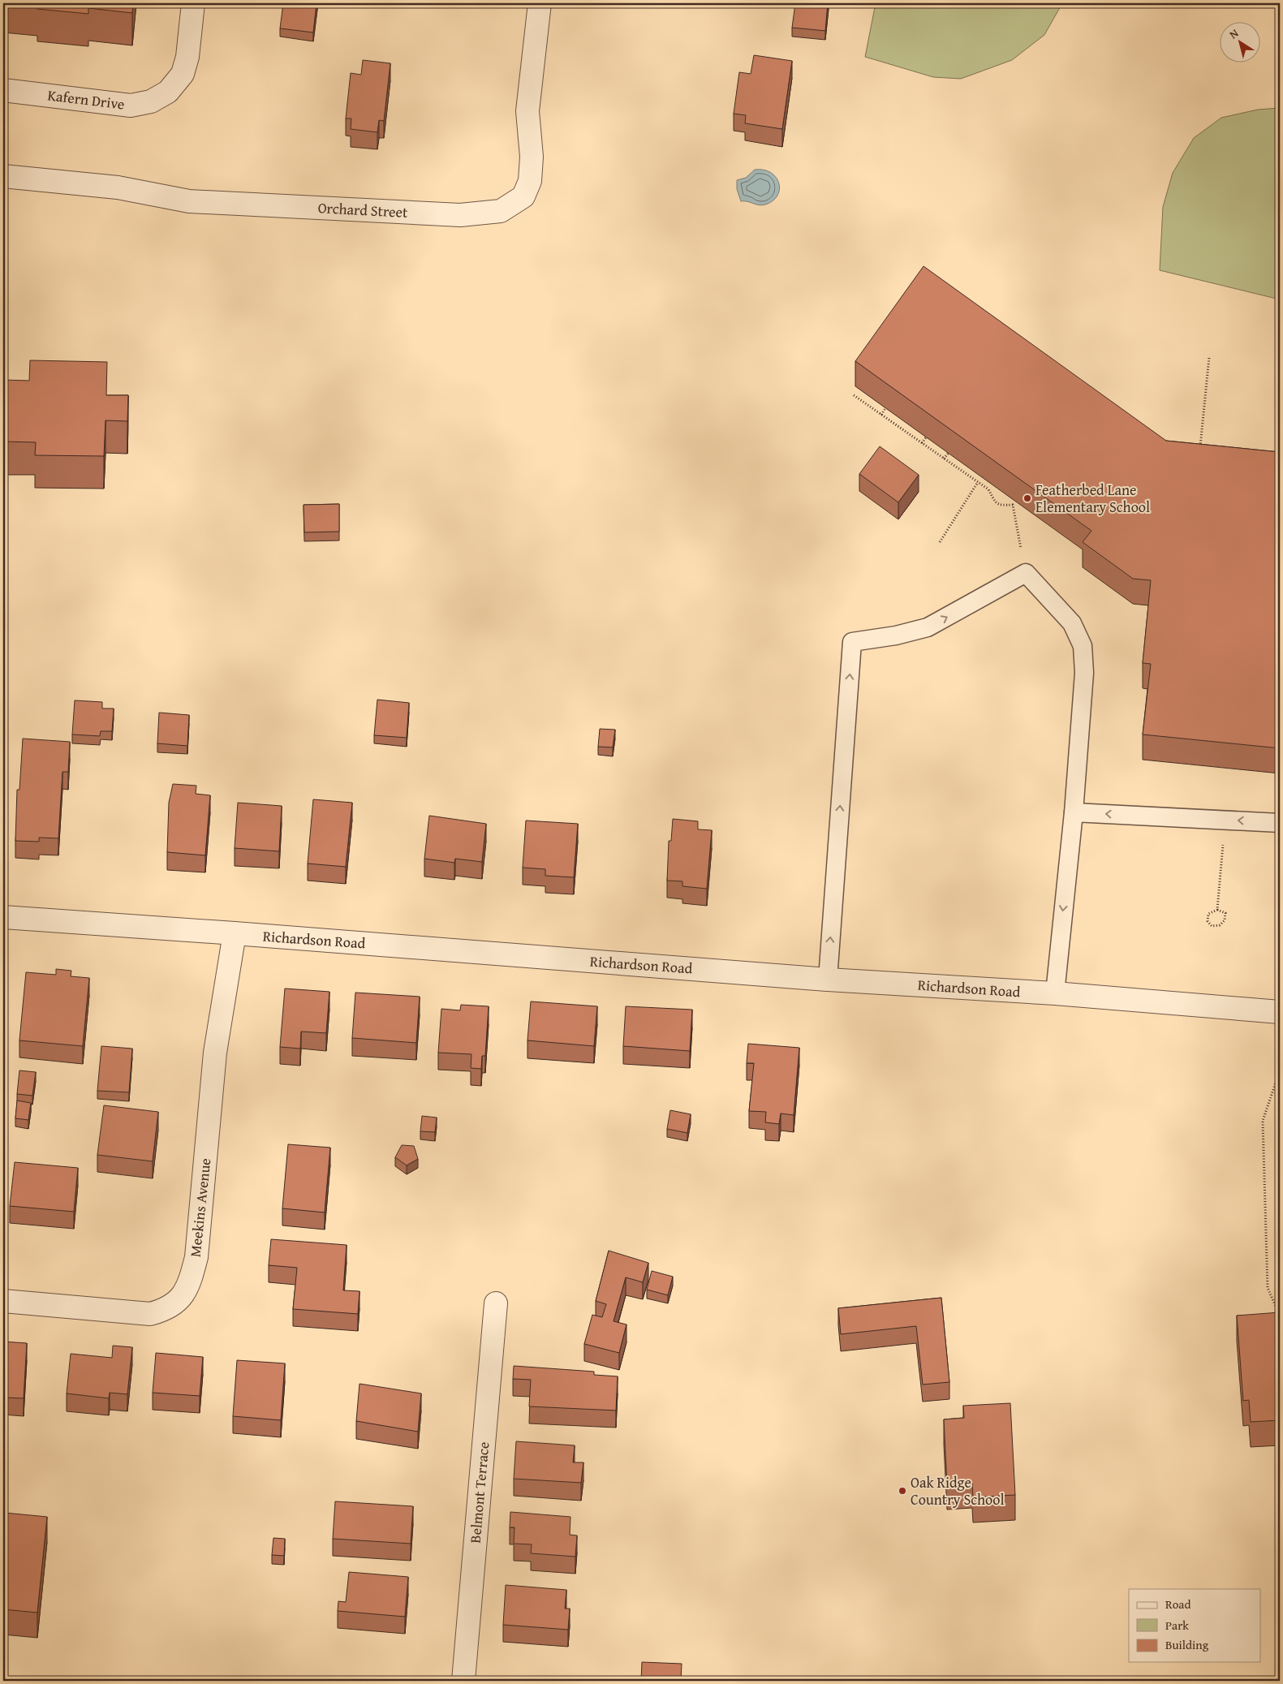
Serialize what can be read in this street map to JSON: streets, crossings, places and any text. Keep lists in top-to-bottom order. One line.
{"streets":{"street":["Kafern Drive","Orchard Street","Richardson Road","Meekins Avenue","Belmont Terrace"]},"crossings":[["Richardson Road","Meekins Avenue"]],"places":["Featherbed Lane Elementary School","Oak Ridge Country School"],"legend":["Road","Park","Building"],"north":"top left"}
